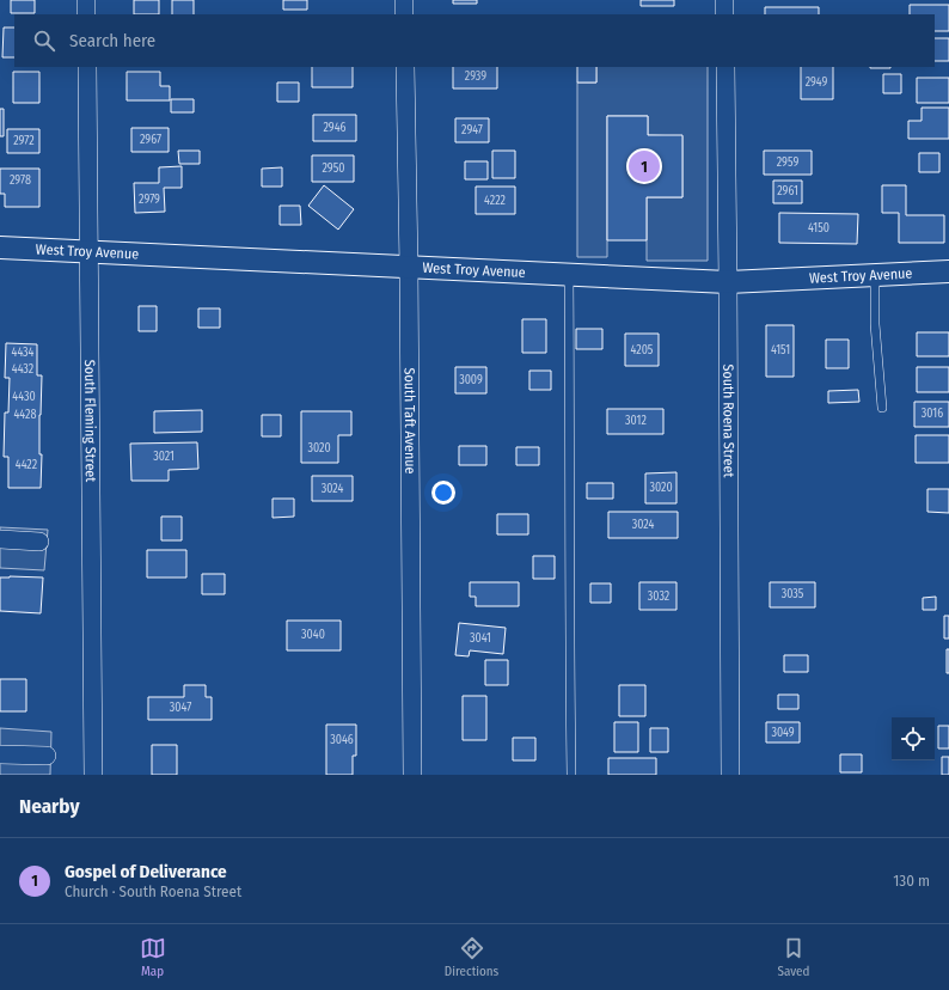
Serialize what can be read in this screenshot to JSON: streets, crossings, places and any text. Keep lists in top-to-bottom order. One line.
{"streets":{"street":["West Troy Avenue","South Fleming Street","South Taft Avenue","South Roena Street"]},"crossings":[["West Troy Avenue","South Fleming Street"],["West Troy Avenue","South Taft Avenue"],["West Troy Avenue","South Roena Street"]],"house_numbers":["2939","2949","2946","2947","2967","2972","2959","2950","2978","2961","2979","4222","4150","4205","4151","4434","4432","3009","4430","3016","4428","3012","3020","3021","4422","3020","3024","3024","3035","3032","3040","3041","3047","3049","3046"],"page":{"search":"Search here","pins":"1","heading":"Nearby","list":[{"mark":"1","name":"Gospel of Deliverance","note":"Church · South Roena Street","value":"130 m"}],"nav":["Map","Directions","Saved"]}}
